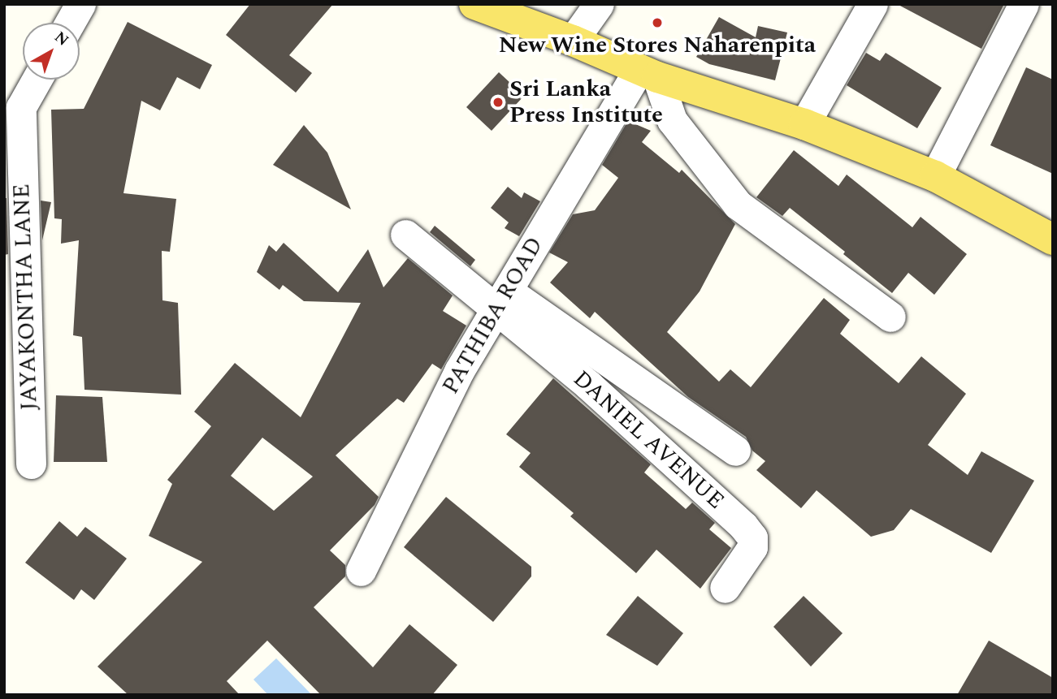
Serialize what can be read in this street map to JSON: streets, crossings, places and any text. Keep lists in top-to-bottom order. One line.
{"streets":{"street":["JAYAKONTHA LANE","PATHIBA ROAD","DANIEL AVENUE"]},"crossings":[["PATHIBA ROAD","DANIEL AVENUE"]],"places":["New Wine Stores Naharenpita","Sri Lanka Press Institute"],"north":"top right"}
